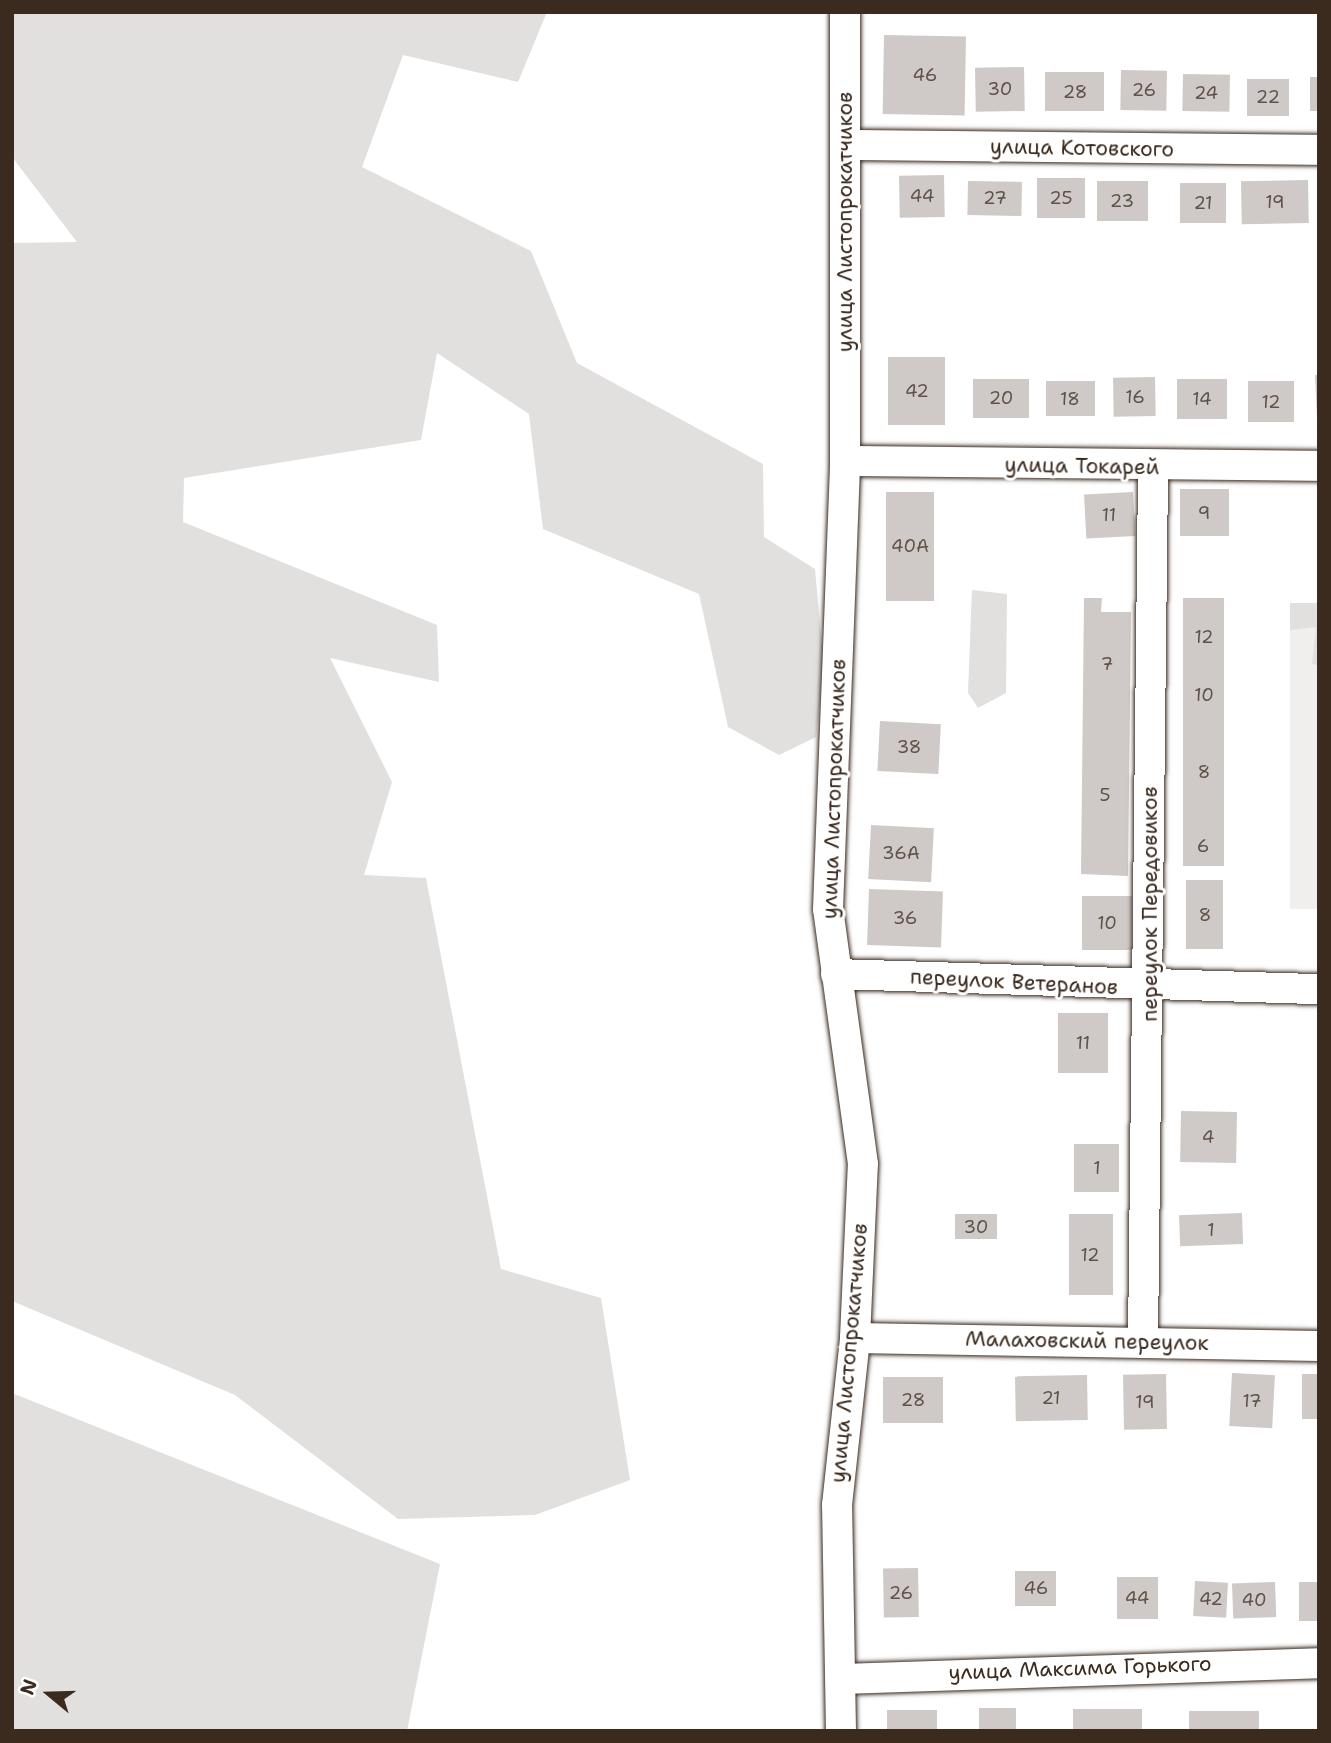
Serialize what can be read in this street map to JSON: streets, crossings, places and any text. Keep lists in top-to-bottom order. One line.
{"streets":{"street":["улица Котовского","улица Листопрокатчиков","улица Токарей","переулок Передовиков","переулок Ветеранов","Малаховский переулок","улица Максима Горького"]},"crossings":[["улица Котовского","улица Листопрокатчиков"],["улица Листопрокатчиков","улица Токарей"],["улица Листопрокатчиков","переулок Ветеранов"],["улица Листопрокатчиков","Малаховский переулок"],["улица Листопрокатчиков","улица Максима Горького"],["улица Токарей","переулок Передовиков"],["переулок Передовиков","переулок Ветеранов"],["переулок Передовиков","Малаховский переулок"]],"house_numbers":["46","30","26","28","24","22","44","27","25","23","19","21","42","16","20","18","14","12","9","11","40А","12","7","10","38","8","5","6","36А","8","36","10","11","4","1","30","1","12","21","28","17","19","46","26","44","42","40"],"north":"left"}
